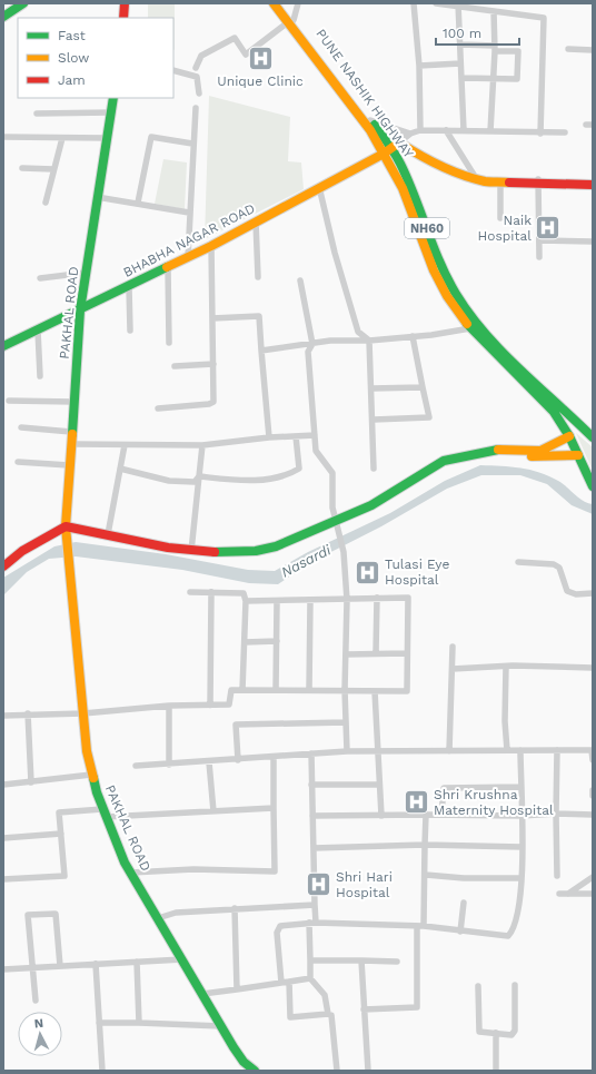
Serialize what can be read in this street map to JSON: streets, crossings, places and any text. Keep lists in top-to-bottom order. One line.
{"streets":{"main road":["PUNE NASHIK HIGHWAY","NH60","BHABHA NAGAR ROAD","PAKHAL ROAD"]},"crossings":[["PUNE NASHIK HIGHWAY","NH60"],["PUNE NASHIK HIGHWAY","BHABHA NAGAR ROAD"],["NH60","BHABHA NAGAR ROAD"],["BHABHA NAGAR ROAD","PAKHAL ROAD"]],"water":["Nasardi"],"places":{"hospital":["Unique Clinic","Naik Hospital","Tulasi Eye Hospital","Shri Krushna Maternity Hospital","Shri Hari Hospital"]},"legend":["Fast","Slow","Jam"],"scale_bar":"100 m","north":"top"}
